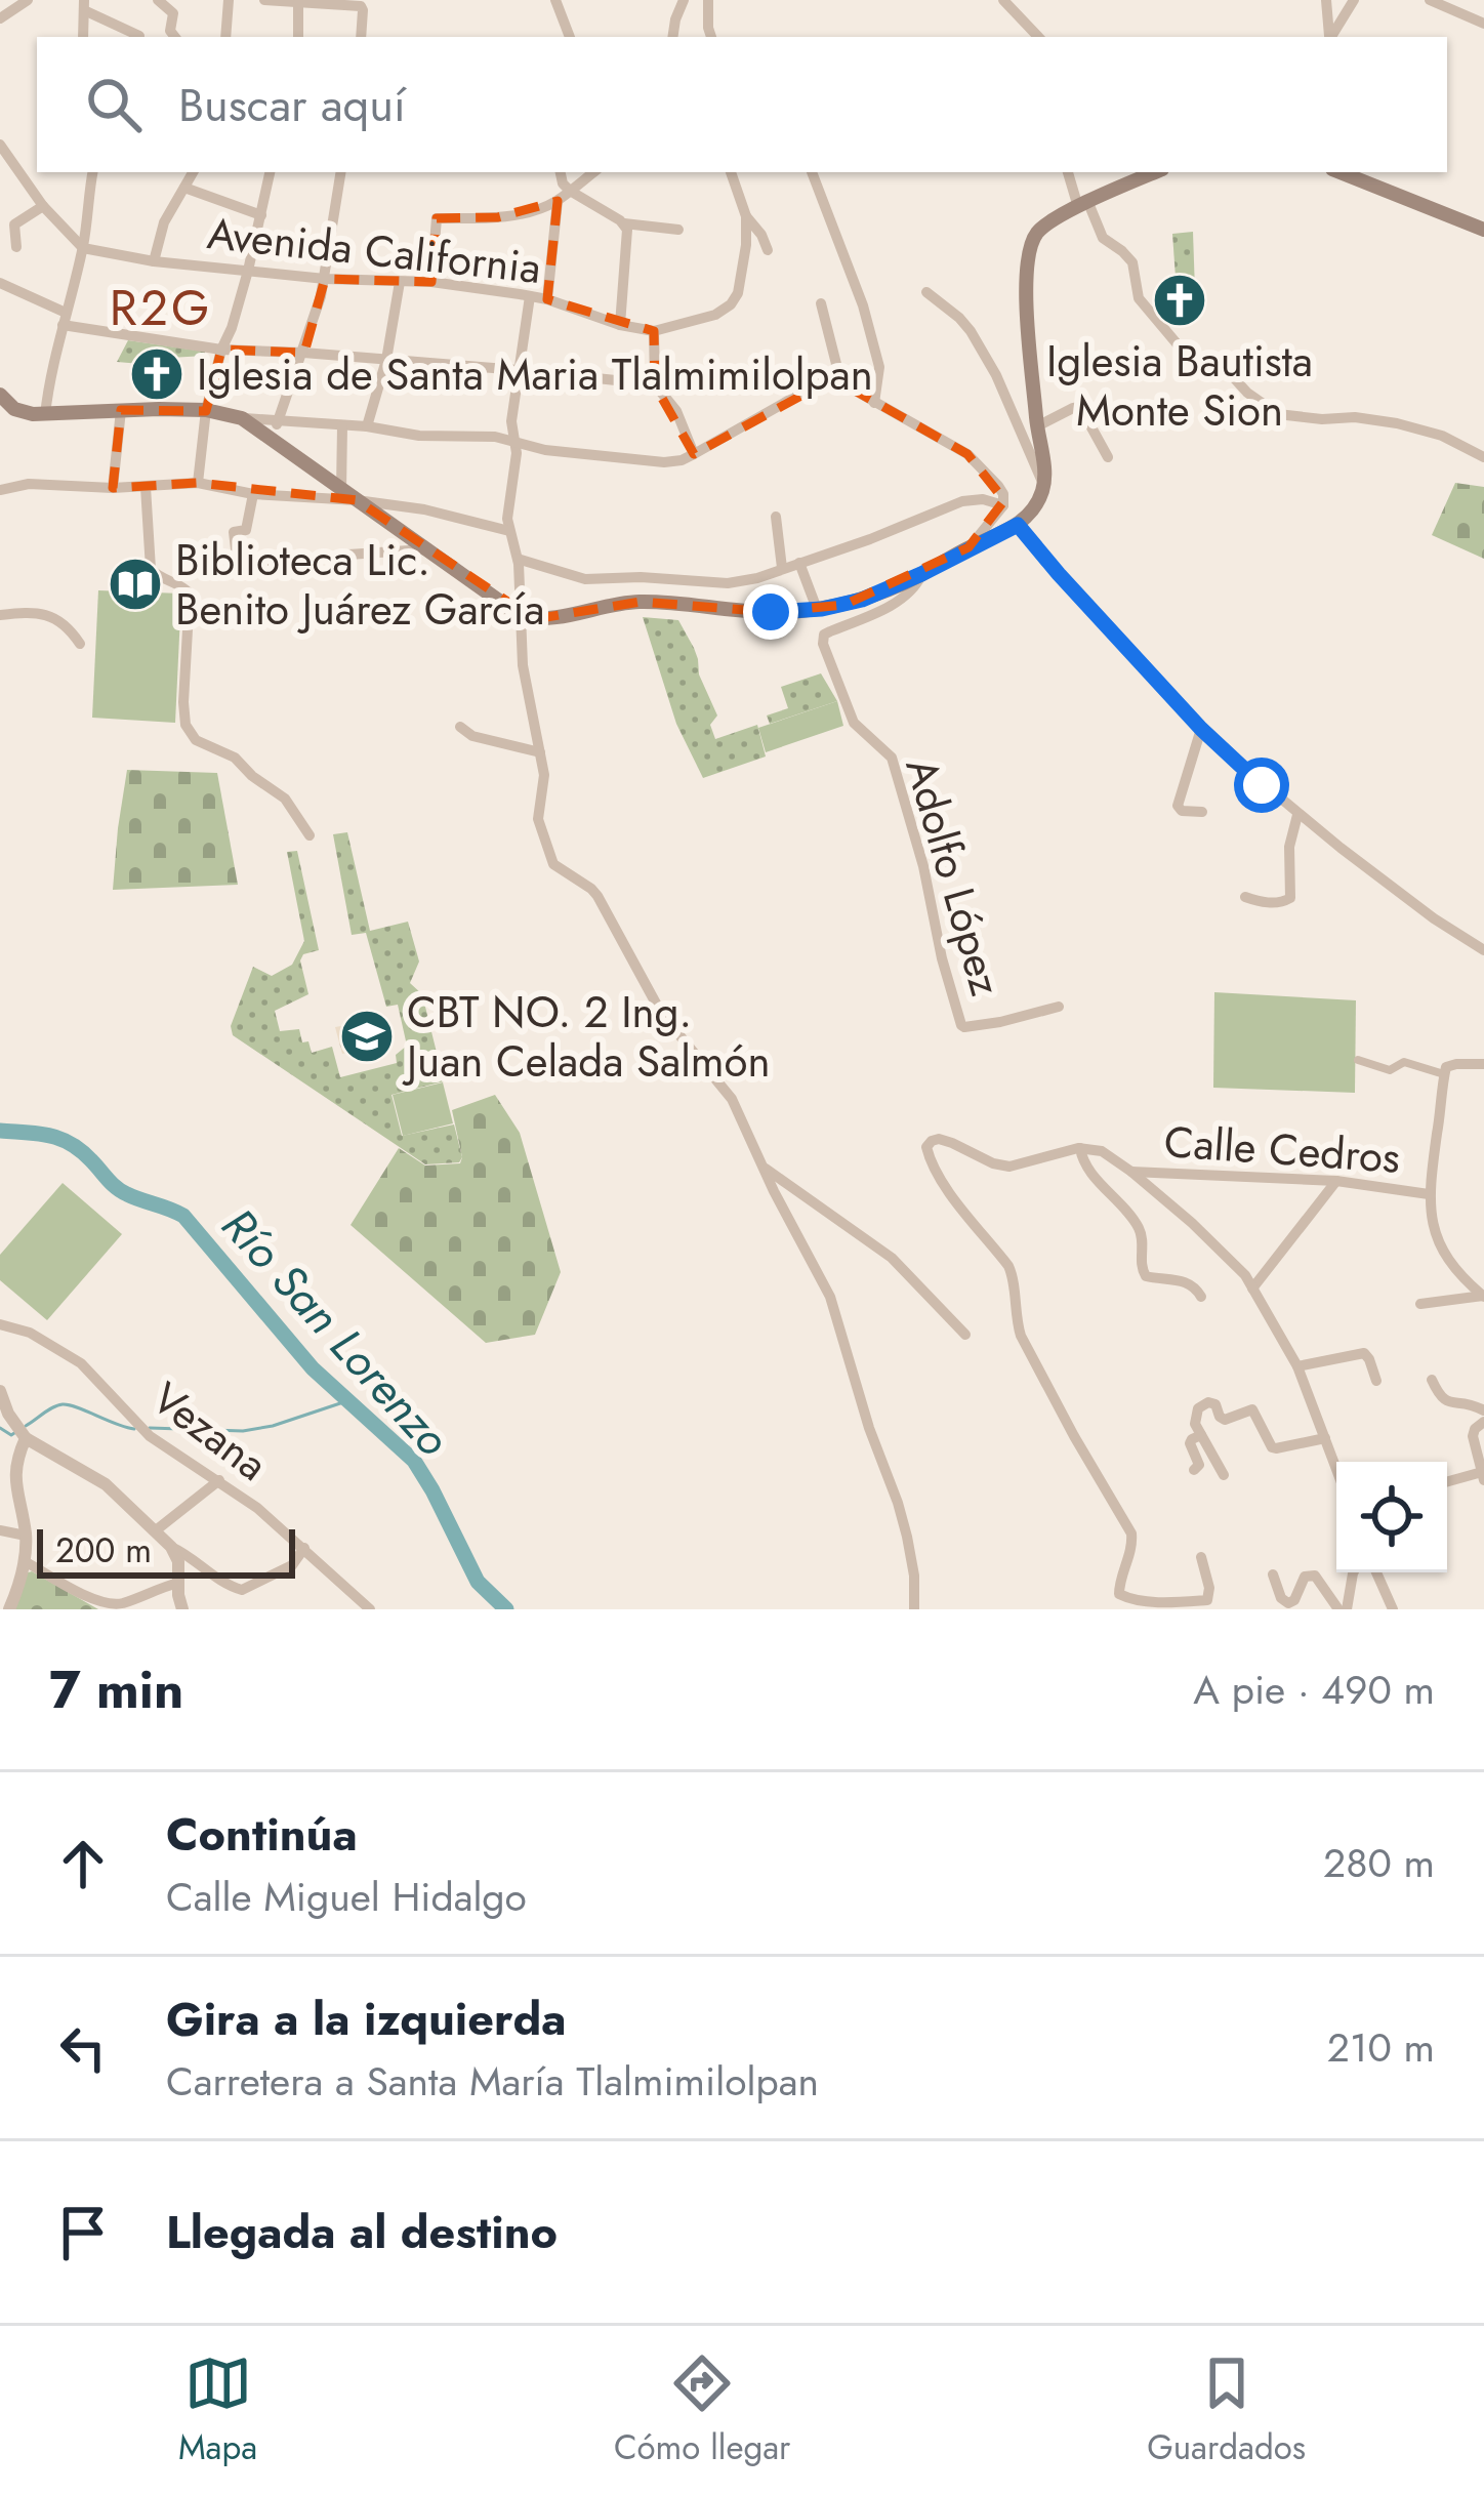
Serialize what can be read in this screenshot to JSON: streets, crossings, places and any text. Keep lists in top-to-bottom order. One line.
{"streets":{"street":["Avenida California","Adolfo López","Calle Cedros","Vezana"]},"districts":["R2G"],"water":["Río San Lorenzo"],"places":{"church":["Iglesia Bautista Monte Sion","Iglesia de Santa Maria Tlalmimilolpan"],"library":["Biblioteca Lic. Benito Juárez García"],"school or university":["CBT NO. 2 Ing. Juan Celada Salmón"]},"scale_bar":"200 m","page":{"search":"Buscar aquí","scale":"200 m","heading":["7 min","A pie · 490 m"],"list":[["Continúa","Calle Miguel Hidalgo","280 m"],["Gira a la izquierda","Carretera a Santa María Tlalmimilolpan","210 m"],"Llegada al destino"],"nav":["Mapa","Cómo llegar","Guardados"]}}
